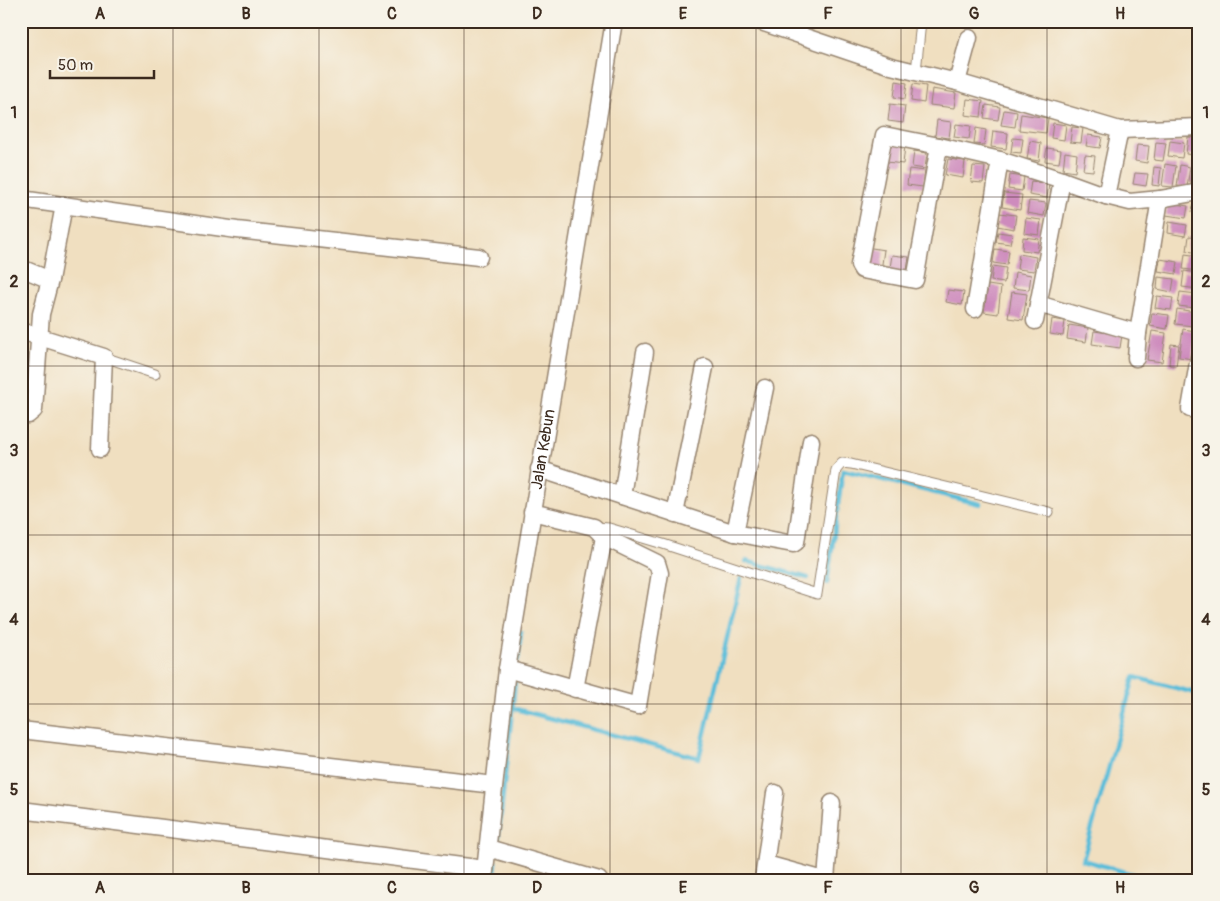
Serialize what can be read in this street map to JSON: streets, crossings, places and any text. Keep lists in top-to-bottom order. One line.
{"streets":{"street":["Jalan Kebun"]},"scale_bar":"50 m","grid":{"columns":["A","B","C","D","E","F","G","H"],"rows":["1","2","3","4","5"]}}
